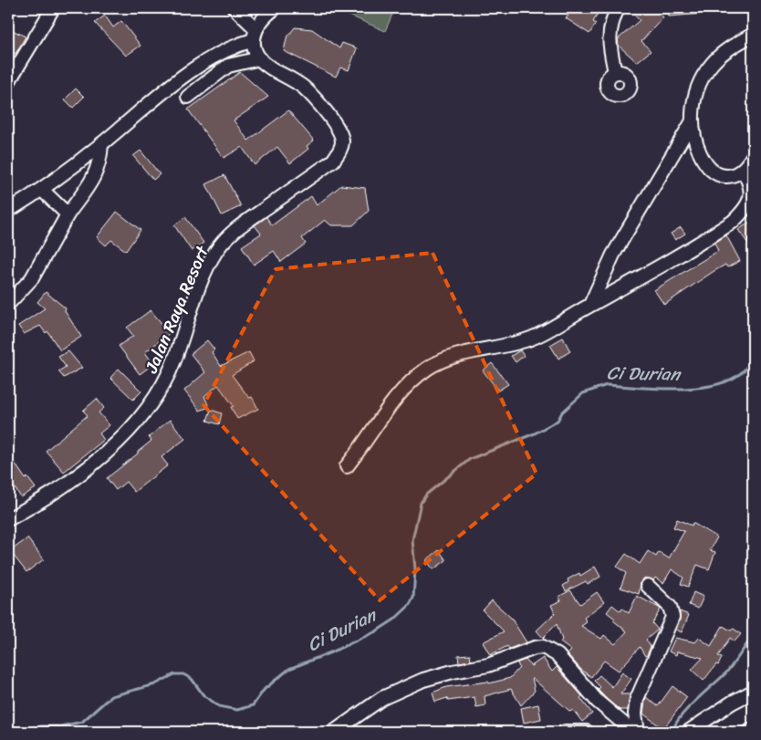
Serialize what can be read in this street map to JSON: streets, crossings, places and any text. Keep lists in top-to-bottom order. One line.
{"streets":{"street":["Jalan Raya Resort"]},"water":["Ci Durian"]}
